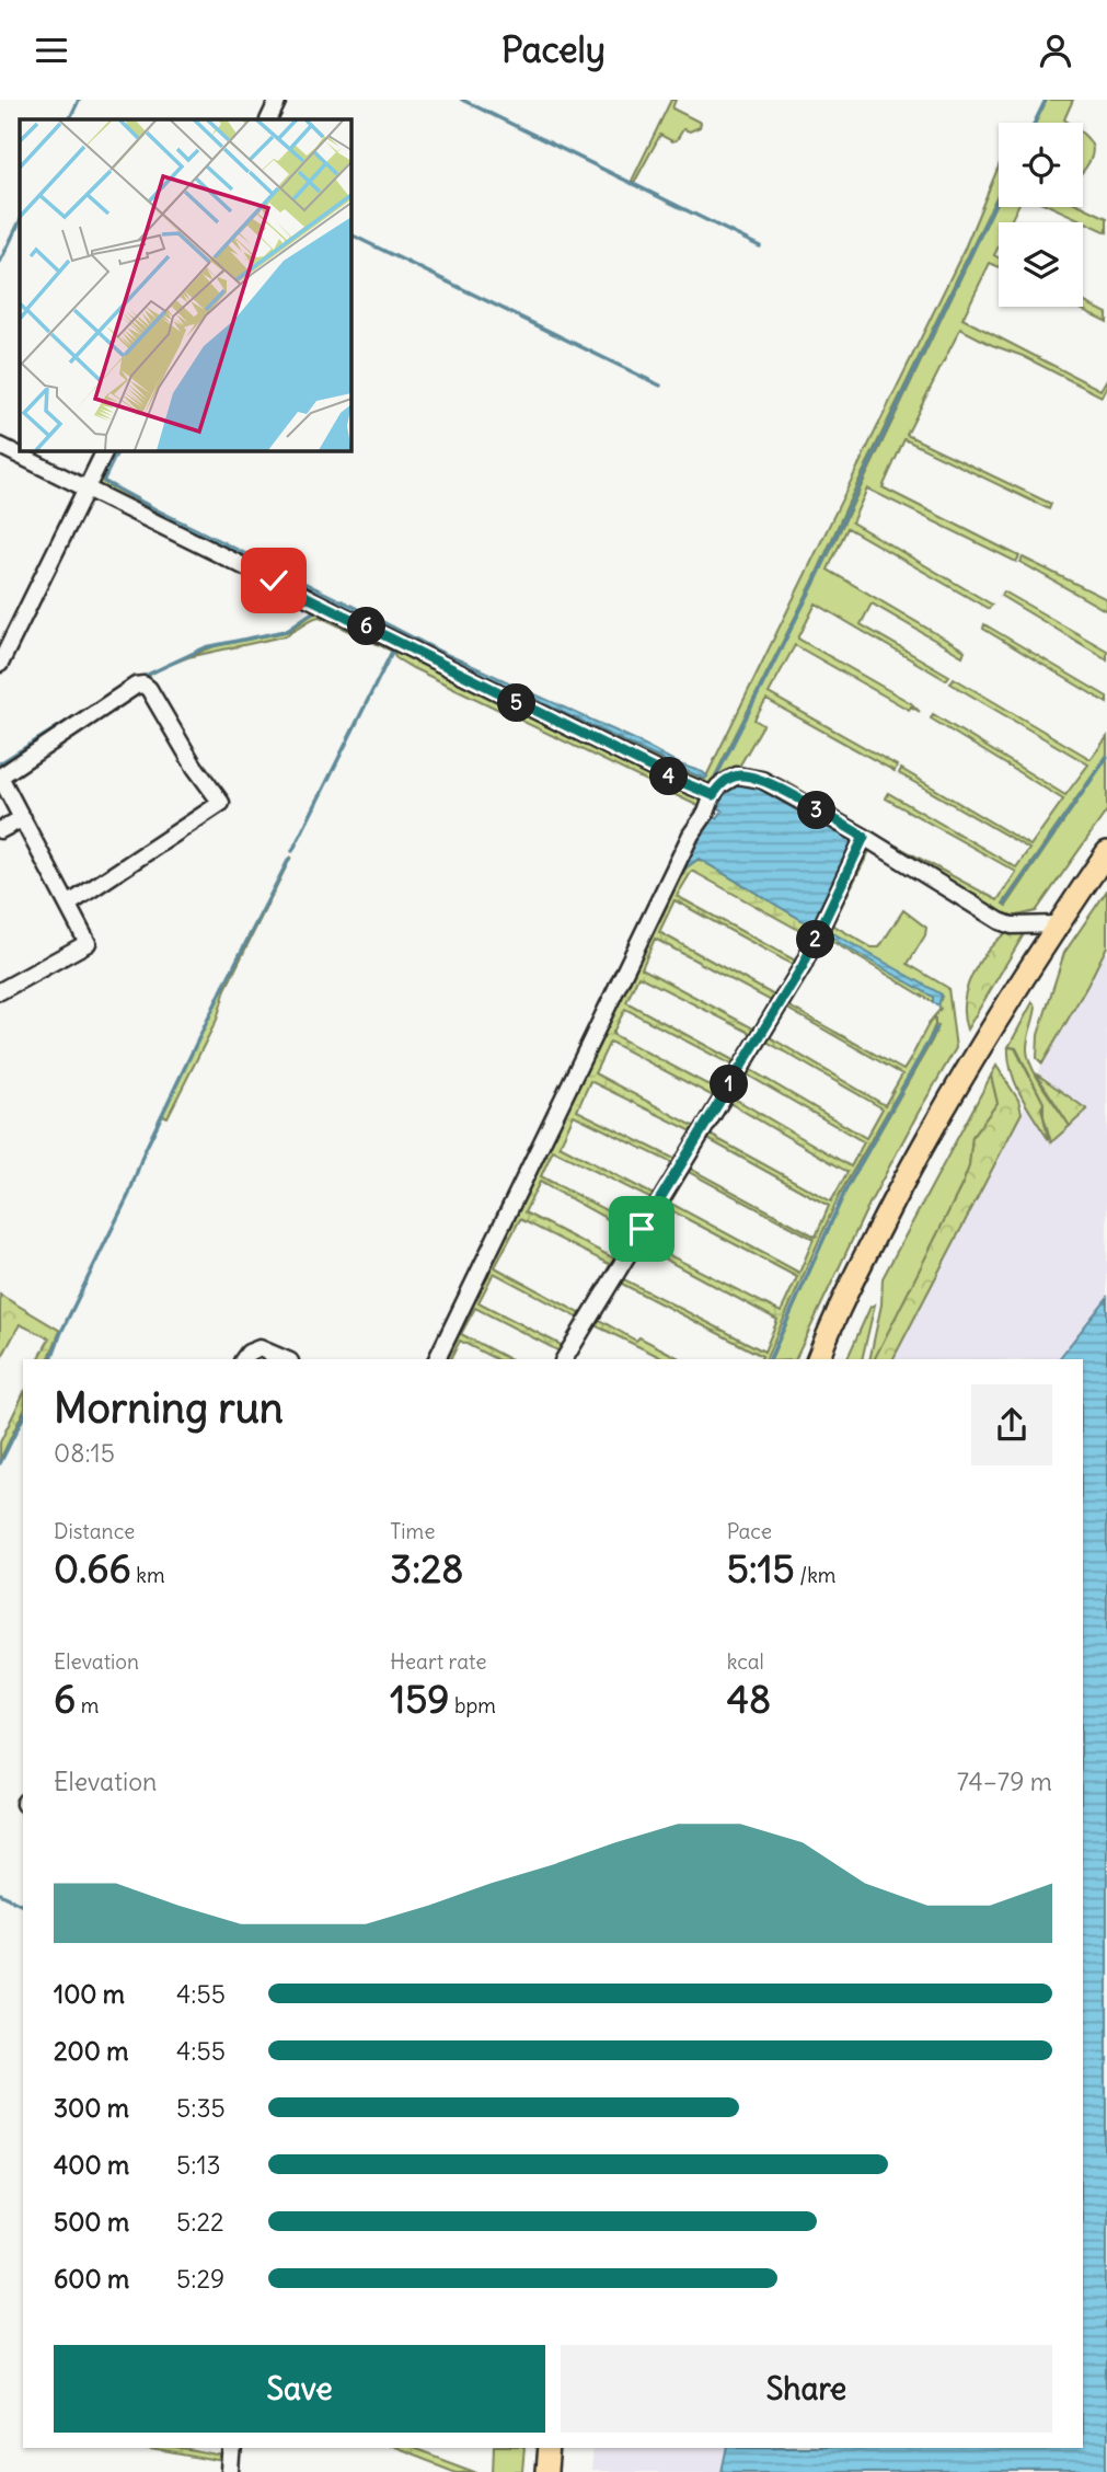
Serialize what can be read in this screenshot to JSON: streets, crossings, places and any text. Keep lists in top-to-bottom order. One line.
{"page":{"header":"Pacely","pins":["6","5","4","3","2","1"],"heading":["Morning run","08:15"],"stats":[["Distance","0.66 km"],["Time","3:28"],["Pace","5:15 /km"],["Elevation","6 m"],["Heart rate","159 bpm"],["kcal","48"]],"chart":["Elevation","74–79 m"],"list":[{"name":"100 m","note":"4:55"},{"name":"200 m","note":"4:55"},{"name":"300 m","note":"5:35"},{"name":"400 m","note":"5:13"},{"name":"500 m","note":"5:22"},{"name":"600 m","note":"5:29"}],"buttons":["Save","Share"]}}
